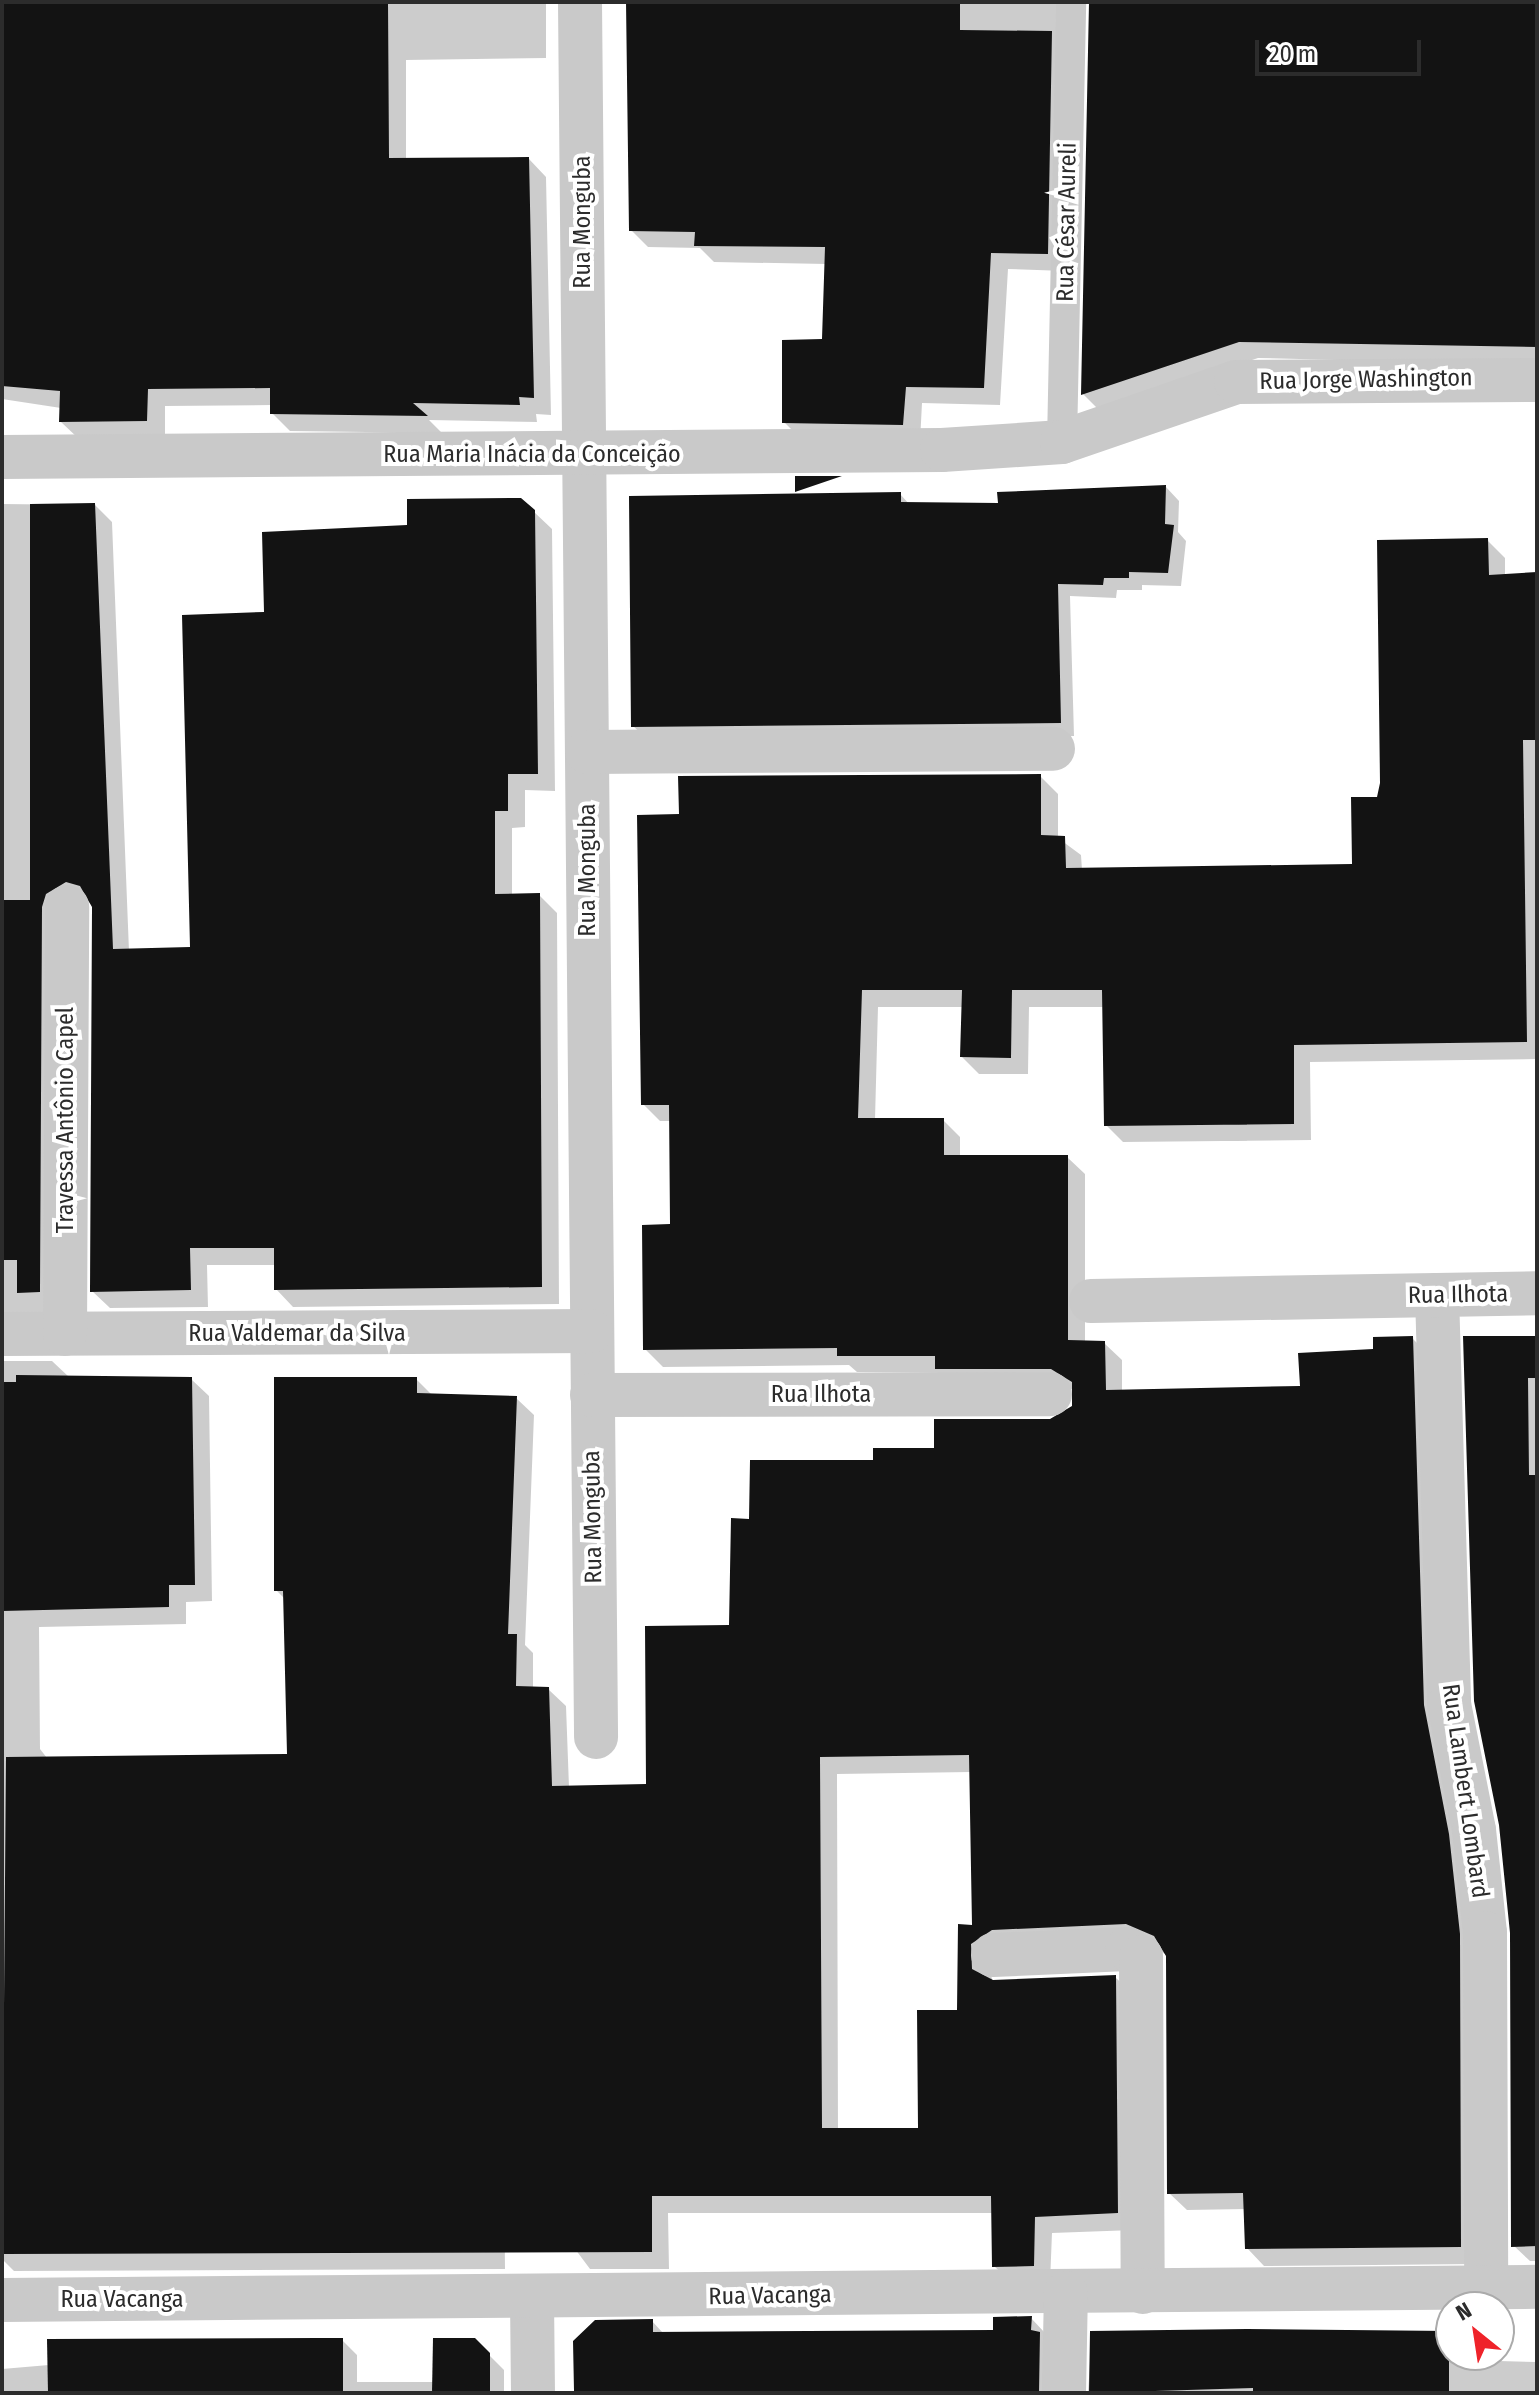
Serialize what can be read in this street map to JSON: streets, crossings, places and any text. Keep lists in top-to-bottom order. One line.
{"streets":{"street":["Rua Monguba","Rua Jorge Washington","Rua Maria Inácia da Conceição","Travessa Antônio Capel","Rua Ilhota","Rua Valdemar da Silva","Rua Lambert Lombard","Rua Vacanga"],"lane":["Rua César Aureli"]},"crossings":[["Rua Monguba","Rua Maria Inácia da Conceição"],["Rua Monguba","Rua Ilhota"],["Rua Monguba","Rua Valdemar da Silva"],["Rua César Aureli","Rua Jorge Washington"],["Rua César Aureli","Rua Maria Inácia da Conceição"],["Rua Jorge Washington","Rua Maria Inácia da Conceição"],["Travessa Antônio Capel","Rua Valdemar da Silva"],["Rua Ilhota","Rua Lambert Lombard"],["Rua Lambert Lombard","Rua Vacanga"]],"scale_bar":"20 m","north":"top left"}
